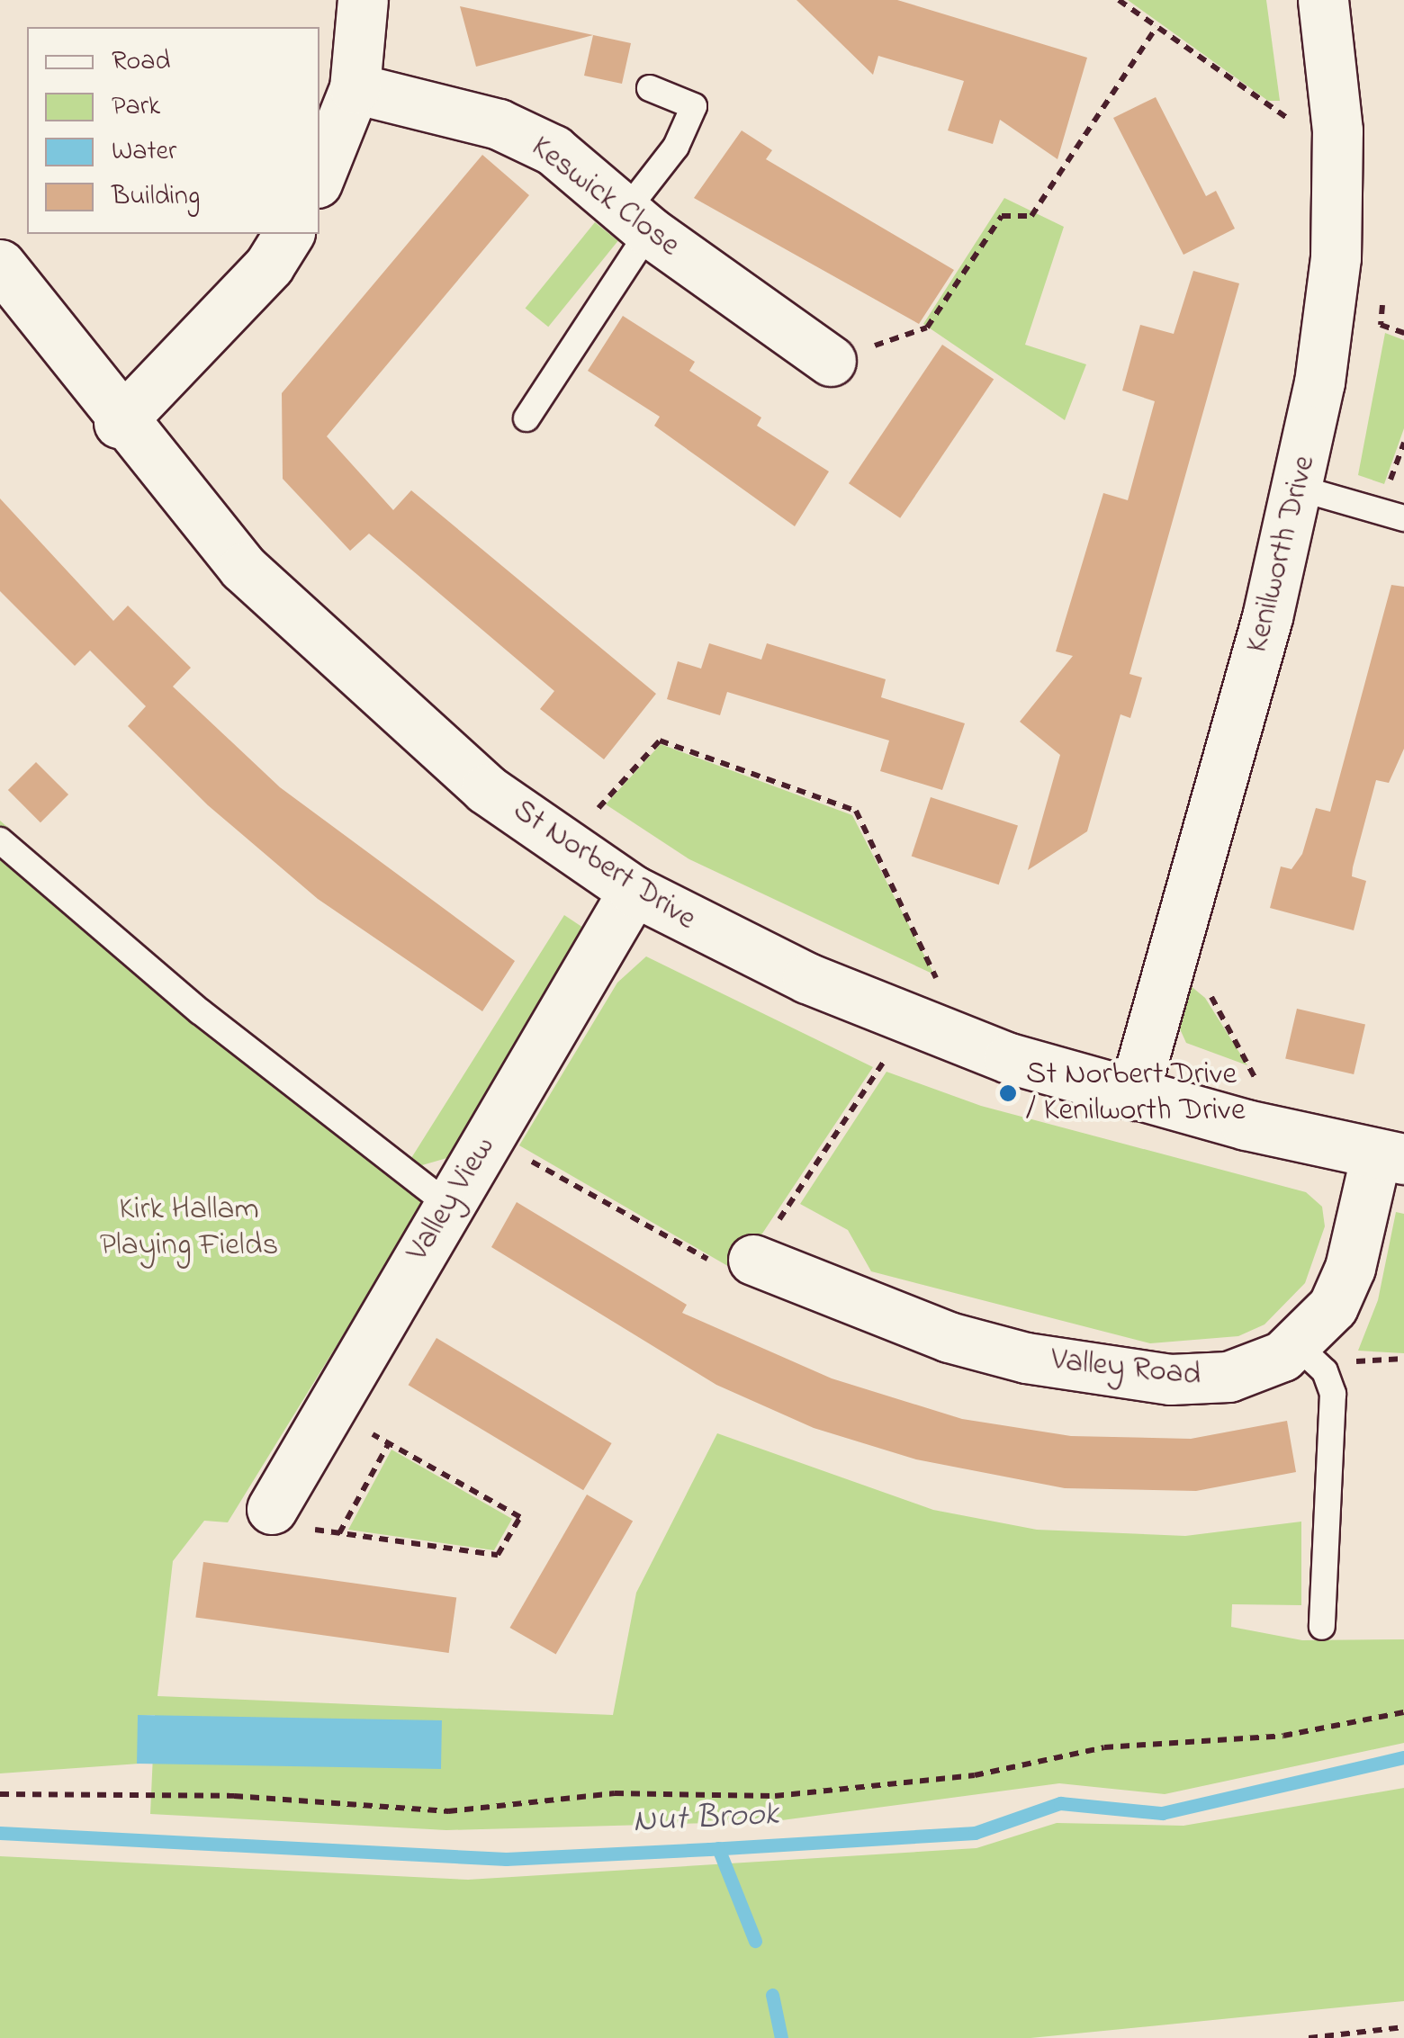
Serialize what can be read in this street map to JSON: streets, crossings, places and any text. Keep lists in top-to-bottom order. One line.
{"streets":{"street":["Keswick Close","Kenilworth Drive","St Norbert Drive","Valley View","Valley Road"]},"crossings":[["Kenilworth Drive","St Norbert Drive"],["St Norbert Drive","Valley View"],["St Norbert Drive","Valley Road"]],"water":["Nut Brook"],"parks":["Kirk Hallam Playing Fields"],"places":["St Norbert Drive / Kenilworth Drive"],"legend":["Road","Park","Water","Building"]}
